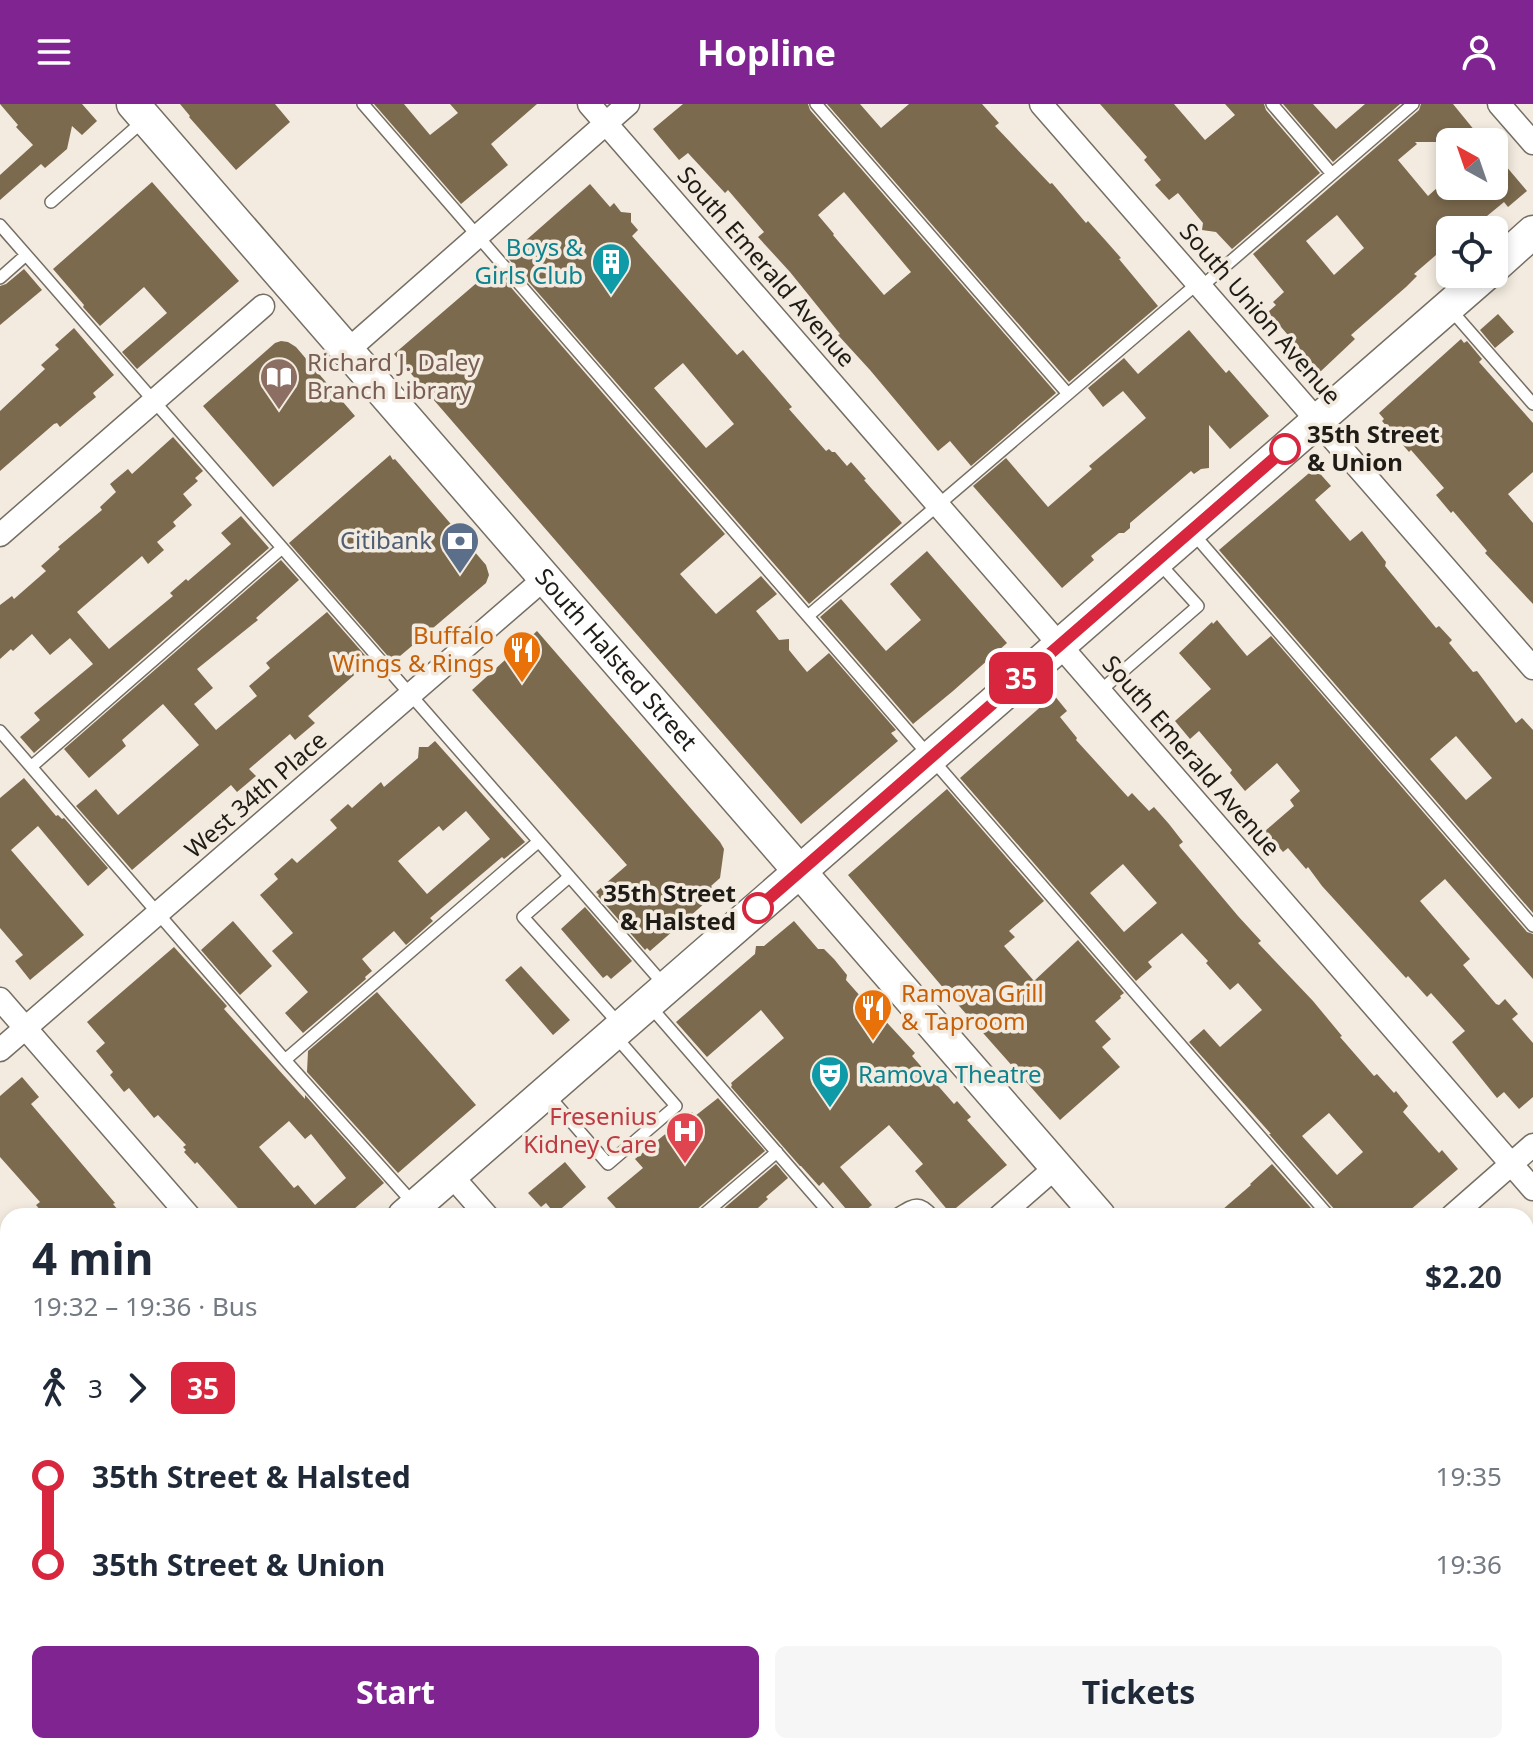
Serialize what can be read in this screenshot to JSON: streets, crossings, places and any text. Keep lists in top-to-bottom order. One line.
{"streets":{"main road":["South Halsted Street"],"street":["South Emerald Avenue","South Union Avenue","West 34th Place"]},"crossings":[["South Halsted Street","West 34th Place"]],"places":{"building":["Boys & Girls Club"],"library":["Richard J. Daley Branch Library"],"other":["35th Street & Union","35th Street & Halsted"],"bank":["Citibank"],"restaurant":["Buffalo Wings & Rings","Ramova Grill & Taproom"],"theatre":["Ramova Theatre"],"hospital":["Fresenius Kidney Care"]},"lines":["bus line 35"],"north":"top left","page":{"header":"Hopline","on_map":"35","heading":["4 min","19:32 – 19:36 · Bus","$2.20"],"legs":["3","35"],"list":[{"name":"35th Street & Halsted","value":"19:35"},{"name":"35th Street & Union","value":"19:36"}],"buttons":["Start","Tickets"]}}
